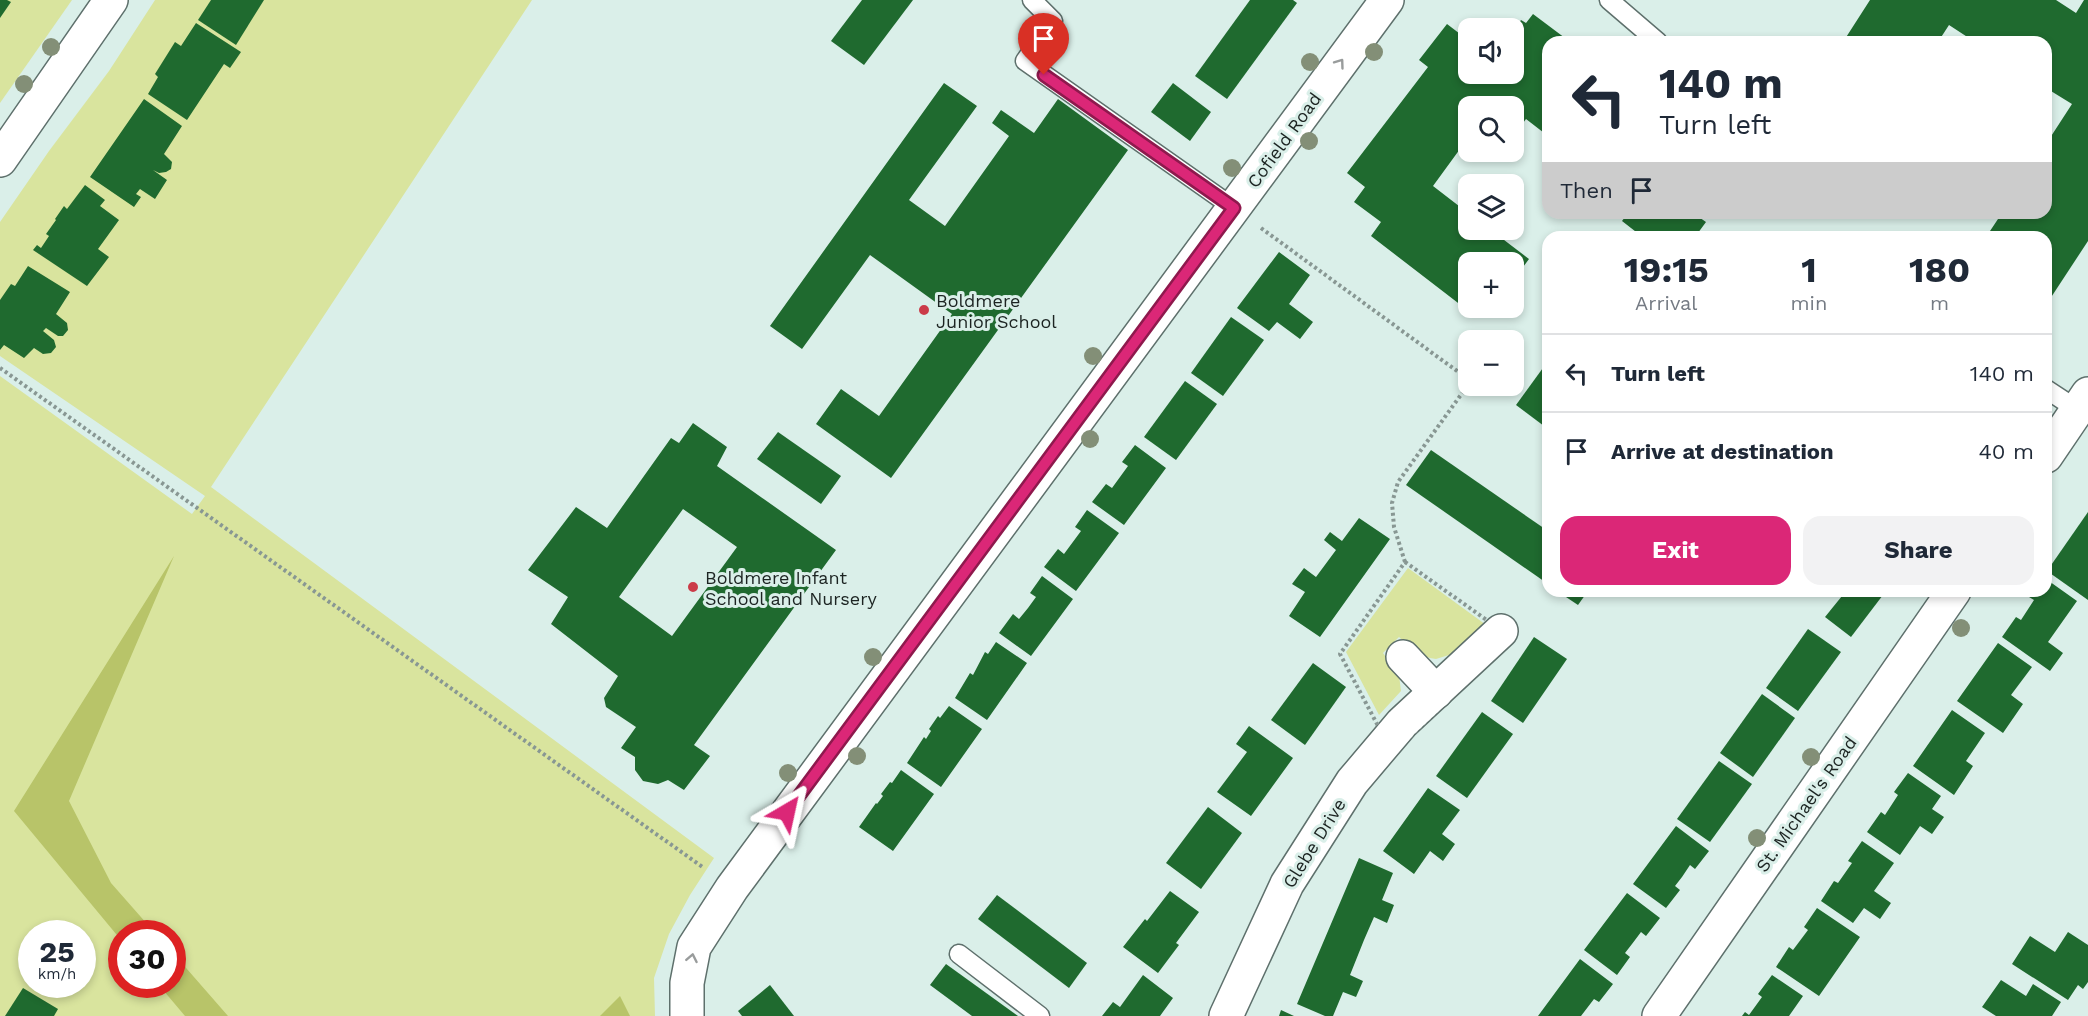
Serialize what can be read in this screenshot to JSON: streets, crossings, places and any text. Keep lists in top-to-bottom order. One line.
{"streets":{"street":["Cofield Road","St. Michael's Road","Glebe Drive"]},"places":["Boldmere Junior School","Boldmere Infant School and Nursery"],"page":{"map_buttons":["+","−"],"turn":["140 m","Turn left"],"then":"Then","eta":["19:15","Arrival","1","min","180","m"],"list":[{"name":"Turn left","value":"140 m"},{"name":"Arrive at destination","value":"40 m"}],"buttons":["Exit","Share"],"speed":"25 km/h","limit":"30"}}
